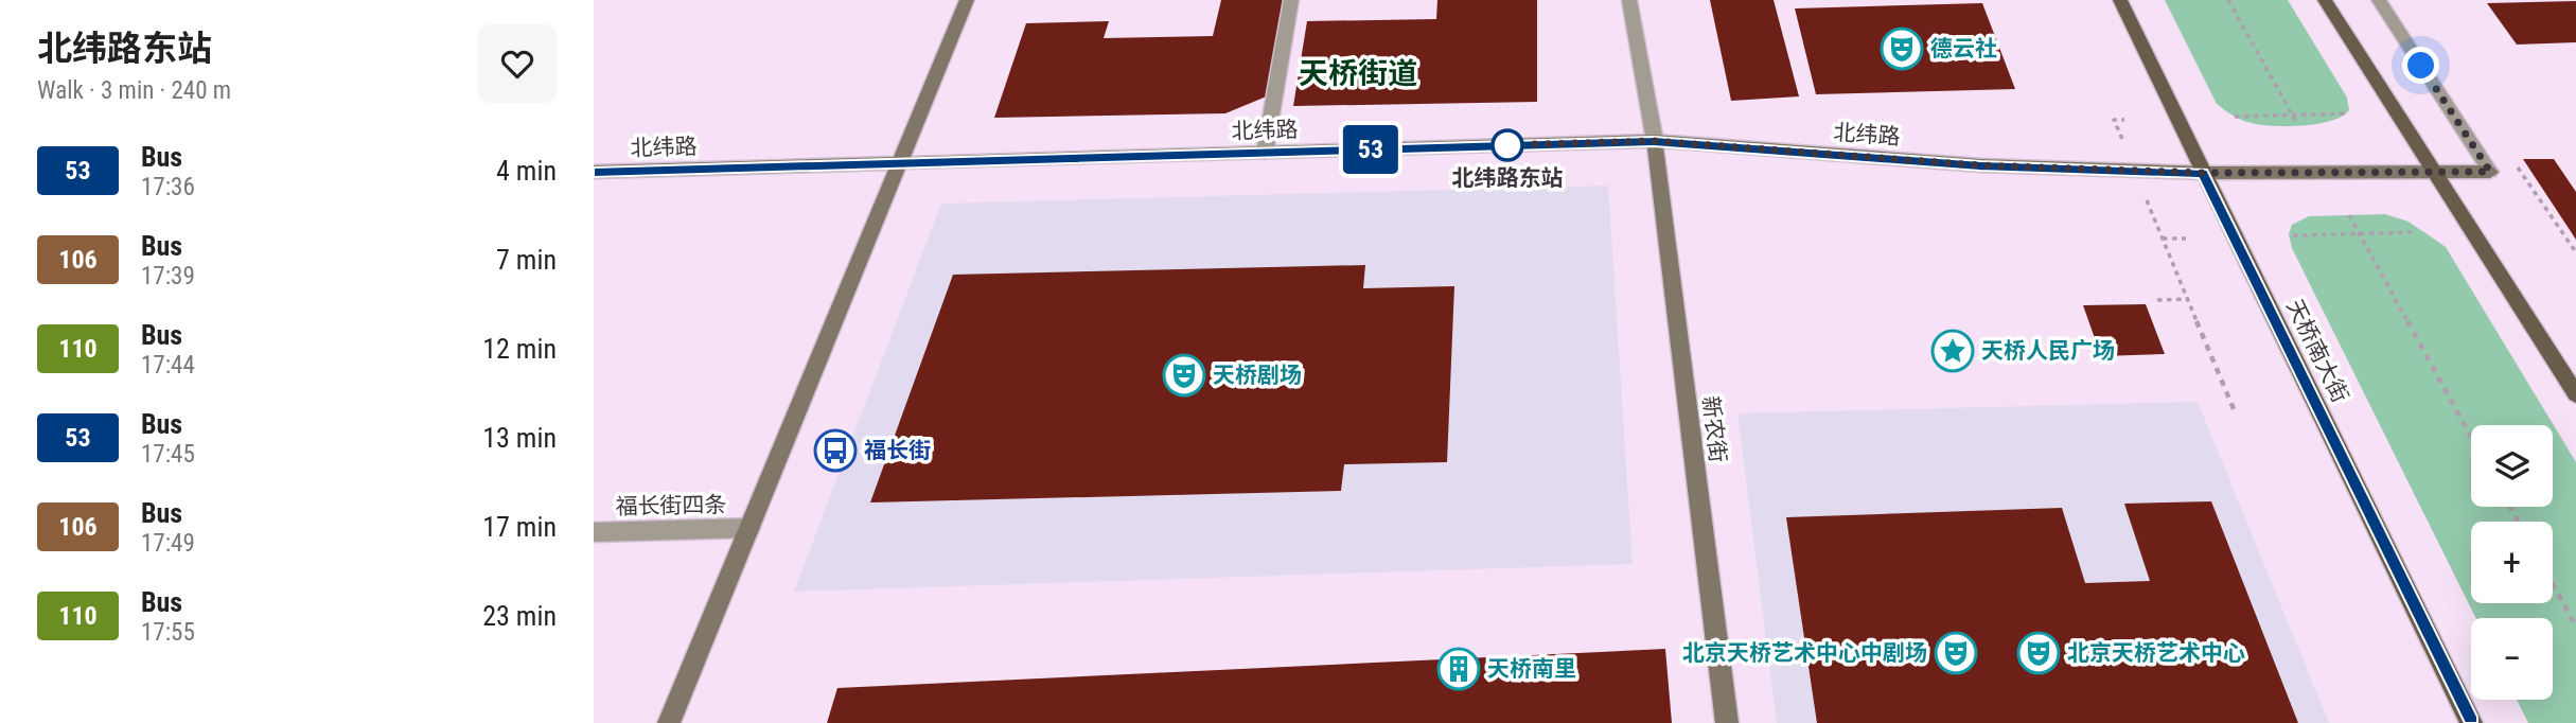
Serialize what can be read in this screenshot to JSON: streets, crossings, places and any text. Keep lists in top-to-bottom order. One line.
{"streets":{"main road":["天桥南大街"],"street":["北纬路","新农街","福长街四条"]},"crossings":[["北纬路","天桥南大街"],["北纬路","新农街"]],"districts":["天桥街道"],"places":{"theatre":["德云社","天桥剧场","北京天桥艺术中心中剧场","北京天桥艺术中心"],"other":["北纬路东站"],"place":["天桥人民广场"],"bus stop":["福长街"],"building":["天桥南里"]},"lines":["bus line 53"],"page":{"heading":["北纬路东站","Walk · 3 min · 240 m"],"on_map":"53","list":[{"mark":"53","name":"Bus","note":"17:36","value":"4 min"},{"mark":"106","name":"Bus","note":"17:39","value":"7 min"},{"mark":"110","name":"Bus","note":"17:44","value":"12 min"},{"mark":"53","name":"Bus","note":"17:45","value":"13 min"},{"mark":"106","name":"Bus","note":"17:49","value":"17 min"},{"mark":"110","name":"Bus","note":"17:55","value":"23 min"}],"map_buttons":["+","−"]}}
